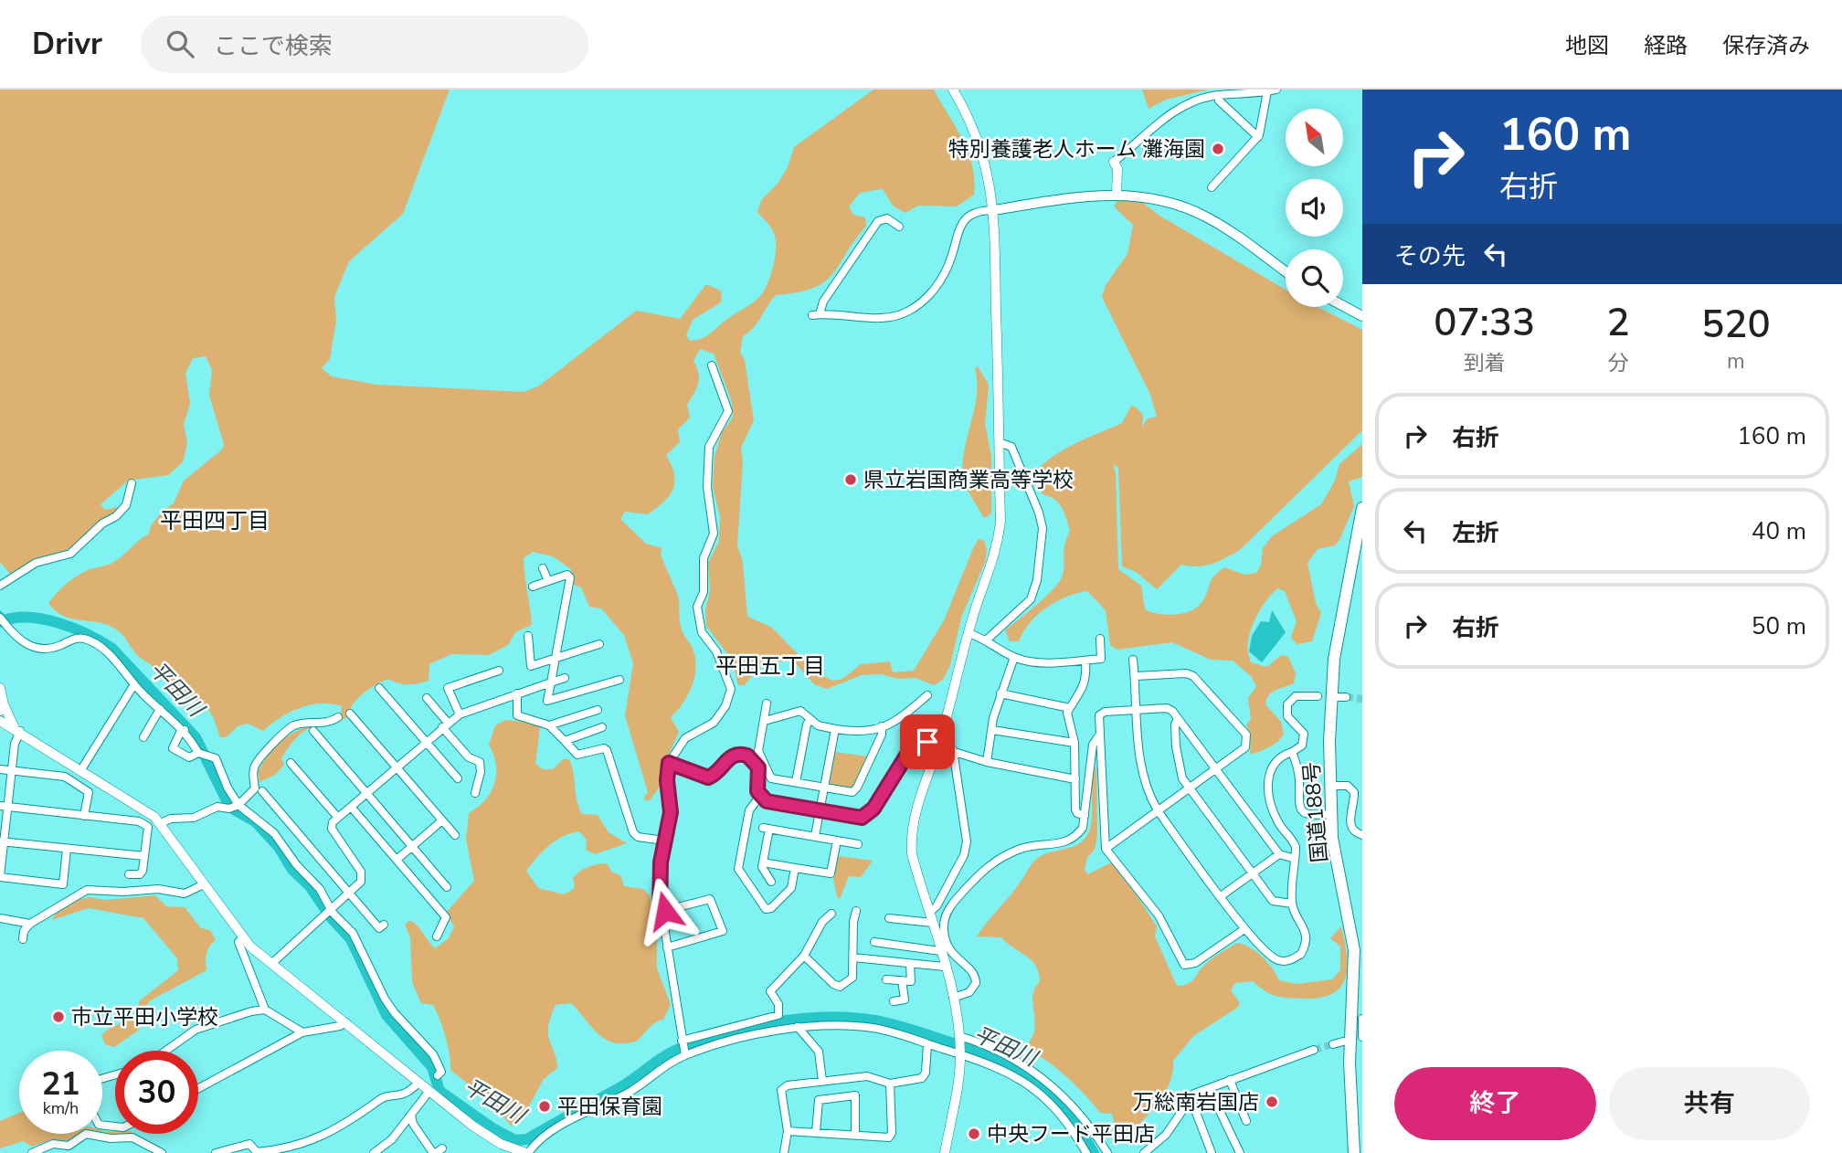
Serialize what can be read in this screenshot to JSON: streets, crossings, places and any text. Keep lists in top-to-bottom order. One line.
{"streets":{"highway":["国道188号"]},"districts":["平田四丁目","平田五丁目"],"water":["平田川"],"places":["特別養護老人ホーム 灘海園","県立岩国商業高等学校","市立平田小学校","万総南岩国店","平田保育園","中央フード平田店"],"north":"top left","page":{"header":"Drivr","search":"ここで検索","nav":["地図","経路","保存済み"],"turn":["160 m","右折"],"then":"その先","eta":["07:33","到着","2","分","520","m"],"list":[{"name":"右折","value":"160 m"},{"name":"左折","value":"40 m"},{"name":"右折","value":"50 m"}],"speed":"21 km/h","limit":"30","buttons":["終了","共有"]}}
